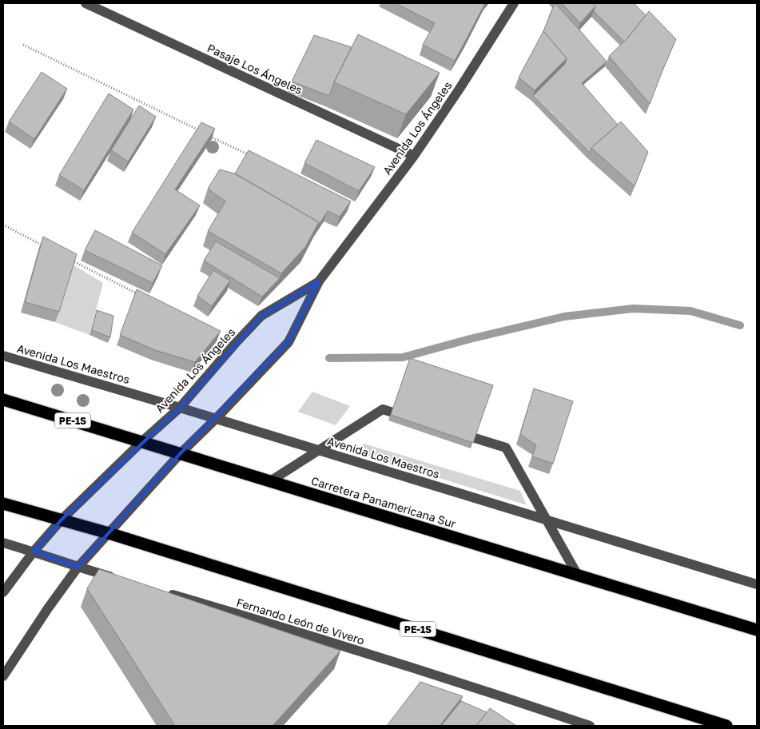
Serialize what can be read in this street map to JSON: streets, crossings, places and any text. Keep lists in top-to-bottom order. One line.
{"streets":{"highway":["PE-1S","Carretera Panamericana Sur"],"street":["Pasaje Los Ángeles","Avenida Los Ángeles","Avenida Los Maestros","Fernando León de Vivero"]},"crossings":[["Pasaje Los Ángeles","Avenida Los Ángeles"],["Avenida Los Ángeles","Avenida Los Maestros"],["Avenida Los Ángeles","PE-1S"],["Avenida Los Ángeles","Carretera Panamericana Sur"]]}
